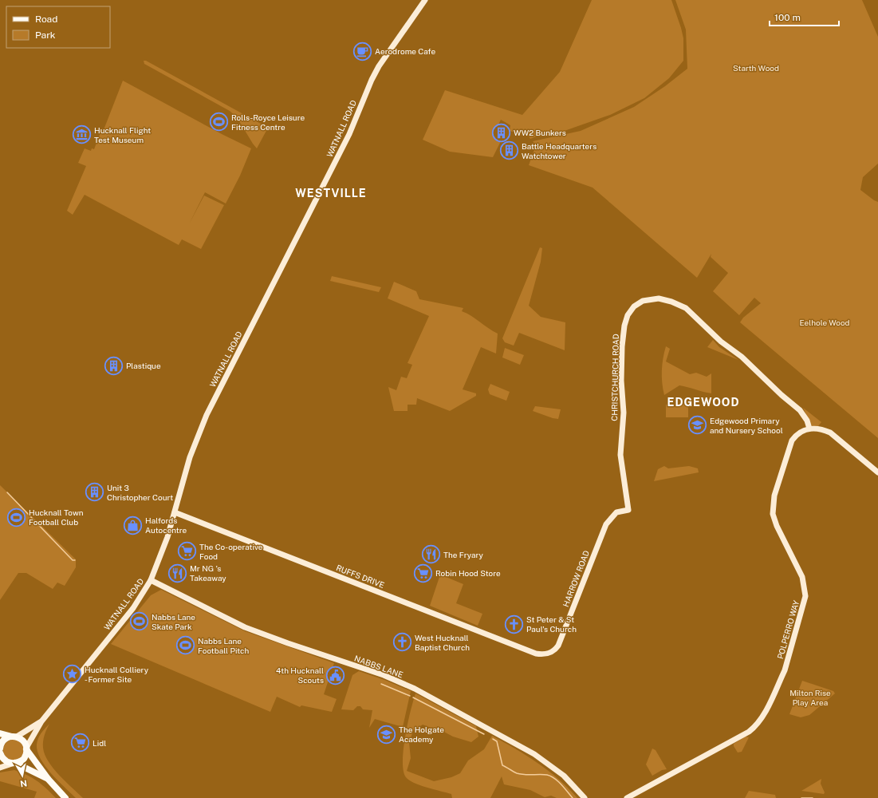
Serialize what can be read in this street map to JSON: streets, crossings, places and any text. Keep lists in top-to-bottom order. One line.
{"streets":{"street":["WATNALL ROAD","CHRISTCHURCH ROAD","RUFFS DRIVE","HARROW ROAD","POLPERRO WAY","NABBS LANE"]},"crossings":[["WATNALL ROAD","RUFFS DRIVE"],["WATNALL ROAD","NABBS LANE"],["CHRISTCHURCH ROAD","HARROW ROAD"],["CHRISTCHURCH ROAD","POLPERRO WAY"],["RUFFS DRIVE","HARROW ROAD"]],"districts":["WESTVILLE","EDGEWOOD"],"parks":["Starth Wood","Eelhole Wood","Milton Rise Play Area"],"places":{"cafe":["Aerodrome Cafe"],"sports":["Rolls-Royce Leisure Fitness Centre","Hucknall Town Football Club","Nabbs Lane Skate Park","Nabbs Lane Football Pitch"],"building":["WW2 Bunkers","Battle Headquarters Watchtower","Plastique","Unit 3 Christopher Court"],"museum":["Hucknall Flight Test Museum"],"school or university":["Edgewood Primary and Nursery School","The Holgate Academy"],"shop":["Halfords Autocentre"],"supermarket":["The Co-operative Food","Robin Hood Store","Lidl"],"restaurant":["The Fryary","Mr NG 's Takeaway"],"church":["St Peter & St Paul's Church","West Hucknall Baptist Church"],"place":["Hucknall Colliery - Former Site"],"public building":["4th Hucknall Scouts"]},"legend":["Road","Park"],"scale_bar":"100 m","north":"bottom"}
